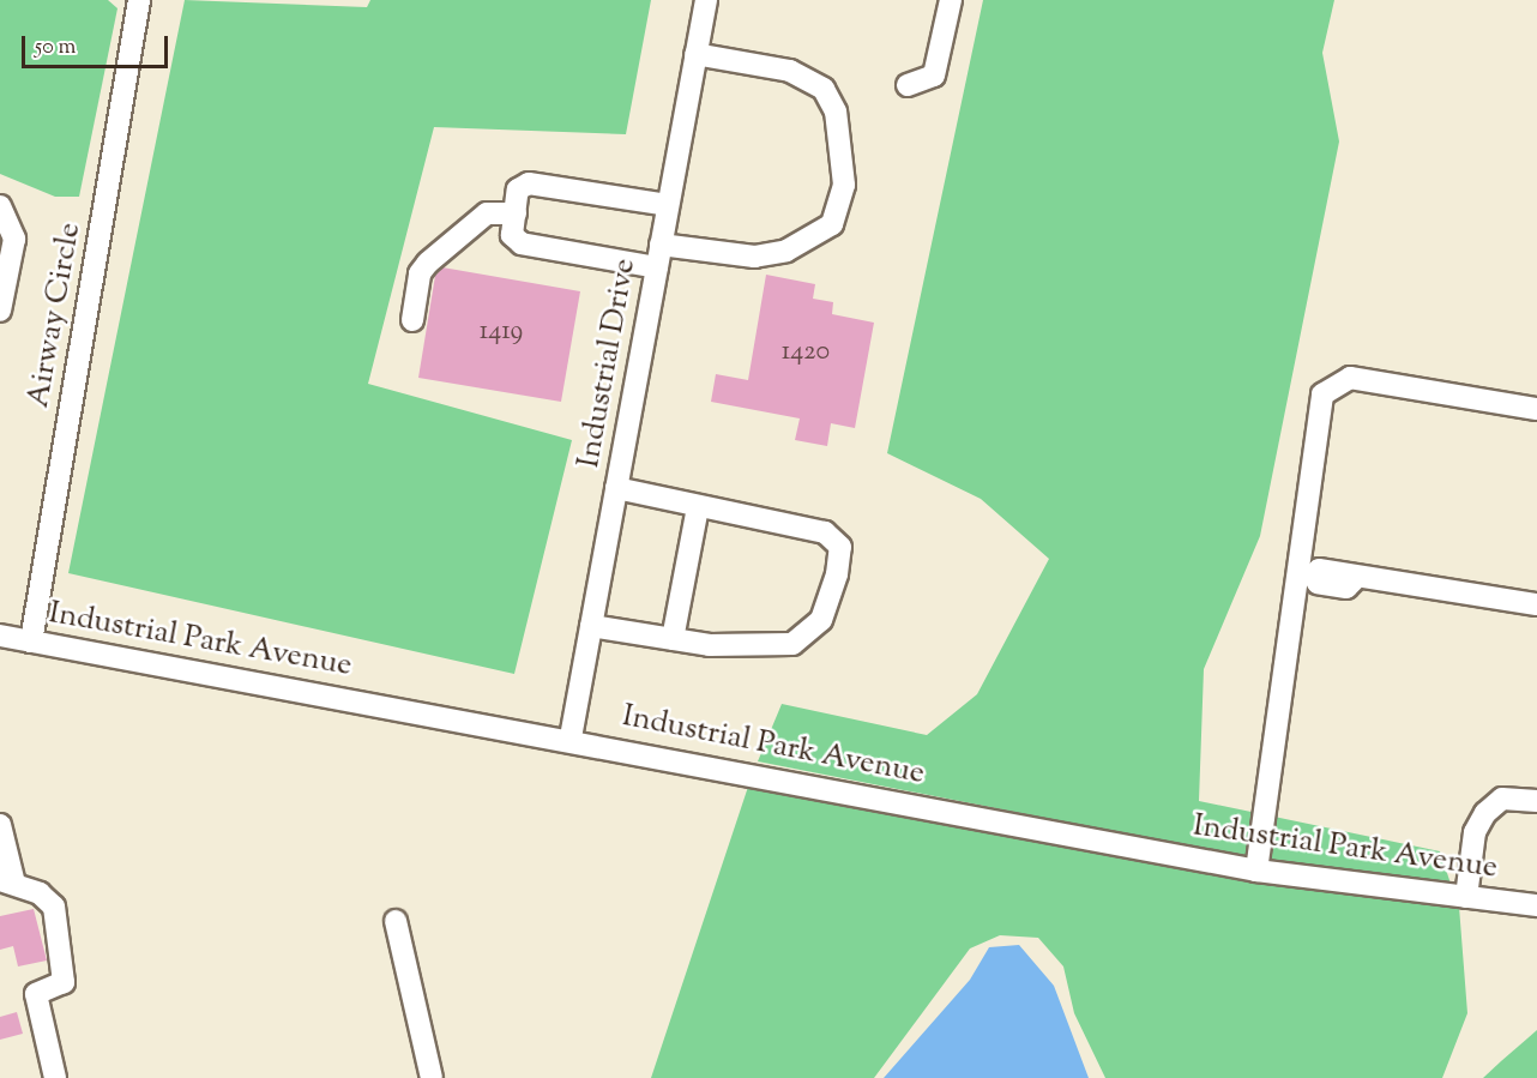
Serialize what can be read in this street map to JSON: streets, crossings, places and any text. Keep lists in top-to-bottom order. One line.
{"streets":{"street":["Airway Circle","Industrial Drive","Industrial Park Avenue"]},"crossings":[["Airway Circle","Industrial Park Avenue"],["Industrial Drive","Industrial Park Avenue"]],"house_numbers":["1419","1420"],"scale_bar":"50 m"}
